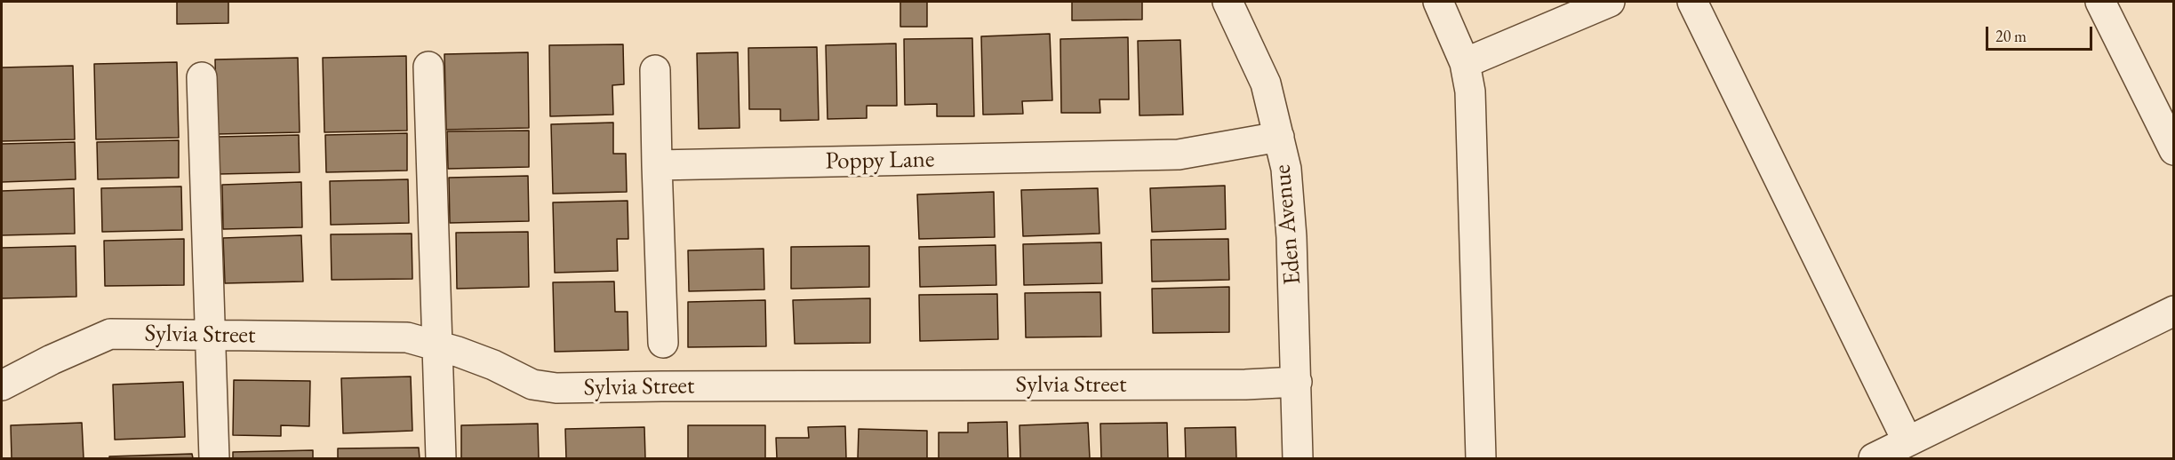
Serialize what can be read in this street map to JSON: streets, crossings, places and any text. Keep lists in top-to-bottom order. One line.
{"streets":{"street":["Poppy Lane","Eden Avenue","Sylvia Street"]},"crossings":[["Poppy Lane","Eden Avenue"],["Eden Avenue","Sylvia Street"]],"scale_bar":"20 m"}
